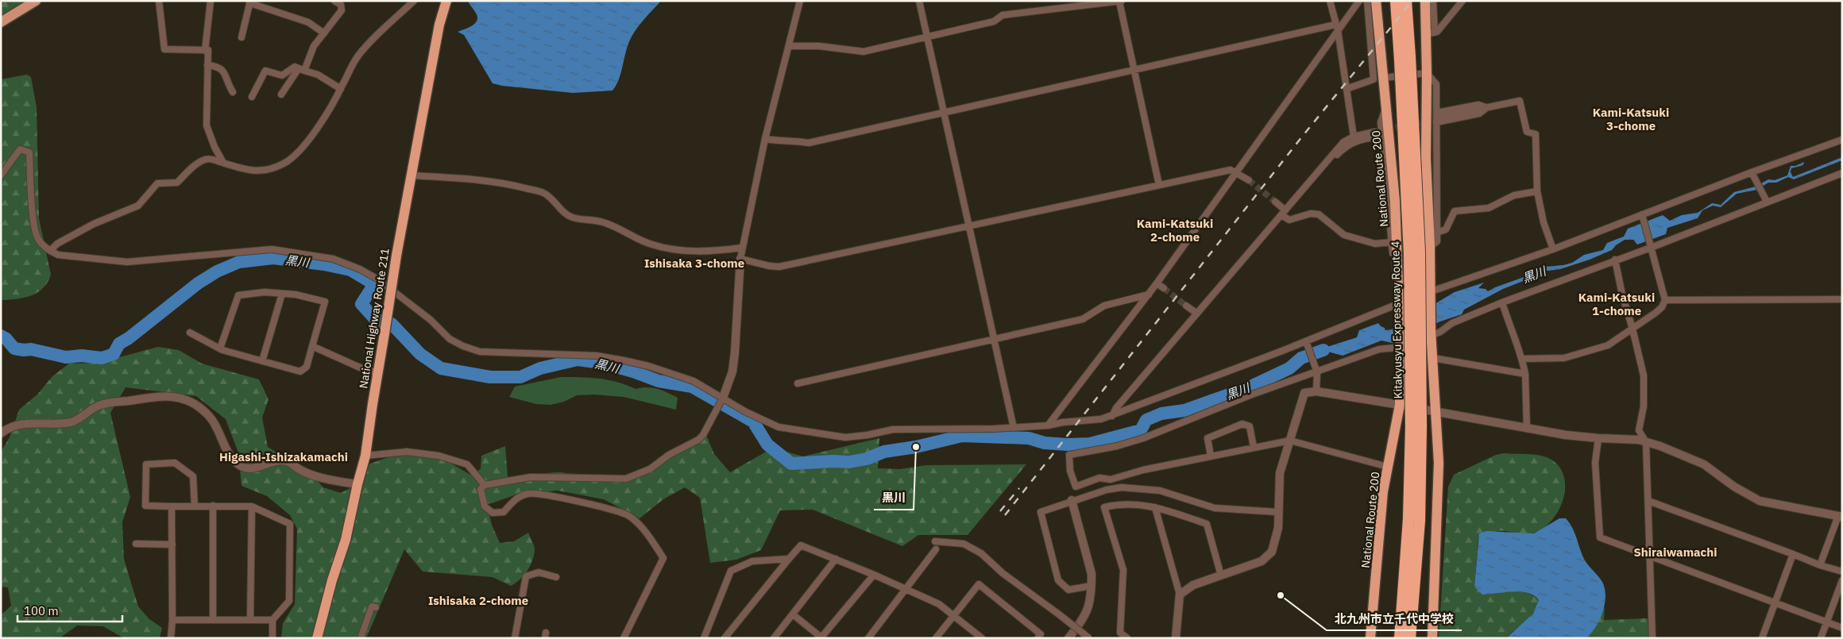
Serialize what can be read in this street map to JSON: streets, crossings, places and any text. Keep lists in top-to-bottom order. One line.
{"streets":{"highway":["National Route 200","National Highway Route 211"]},"districts":["Kami-Katsuki 3-chome","Kami-Katsuki 2-chome","Ishisaka 3-chome","Kami-Katsuki 1-chome","Higashi-Ishizakamachi","Shiraiwamachi","Ishisaka 2-chome"],"water":["黒川"],"places":["黒川","北九州市立千代中学校"],"scale_bar":"100 m"}
